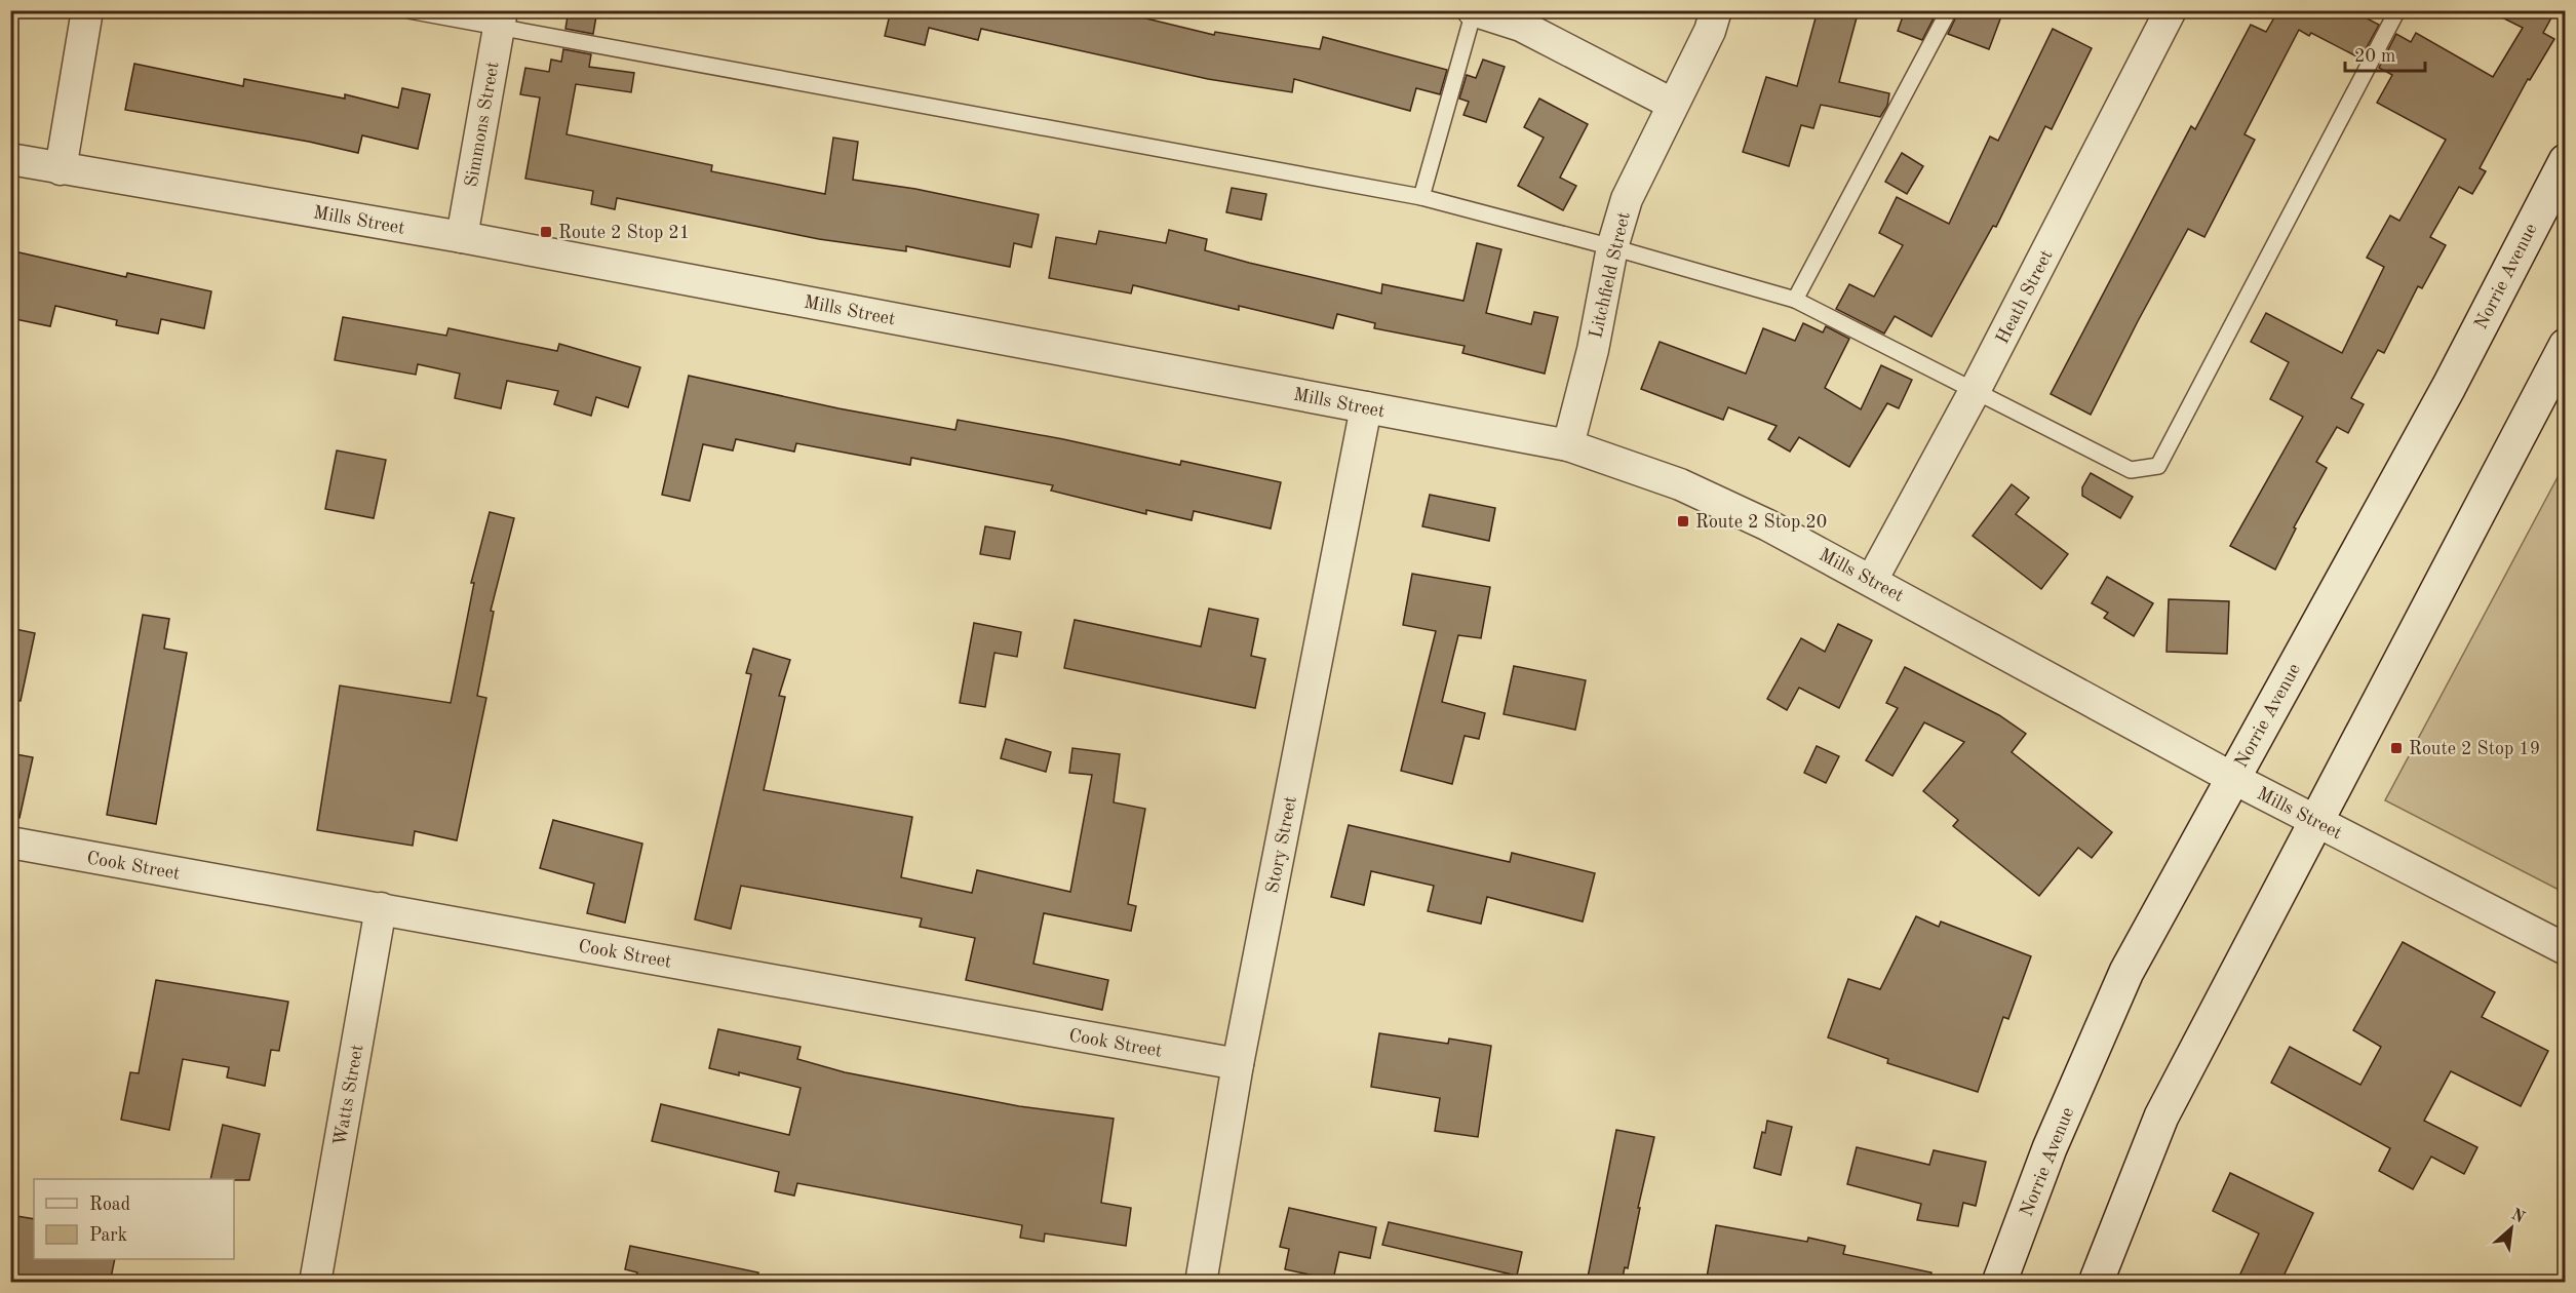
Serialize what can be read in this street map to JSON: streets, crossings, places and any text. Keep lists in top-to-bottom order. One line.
{"streets":{"main road":["Norrie Avenue"],"street":["Simmons Street","Mills Street","Litchfield Street","Heath Street","Story Street","Cook Street","Watts Street"]},"crossings":[["Simmons Street","Mills Street"],["Mills Street","Litchfield Street"],["Mills Street","Norrie Avenue"],["Mills Street","Heath Street"],["Mills Street","Story Street"],["Story Street","Cook Street"],["Cook Street","Watts Street"]],"places":{"transit":["Route 2 Stop 21","Route 2 Stop 20","Route 2 Stop 19"]},"legend":["Road","Park"],"scale_bar":"20 m","north":"top right"}
